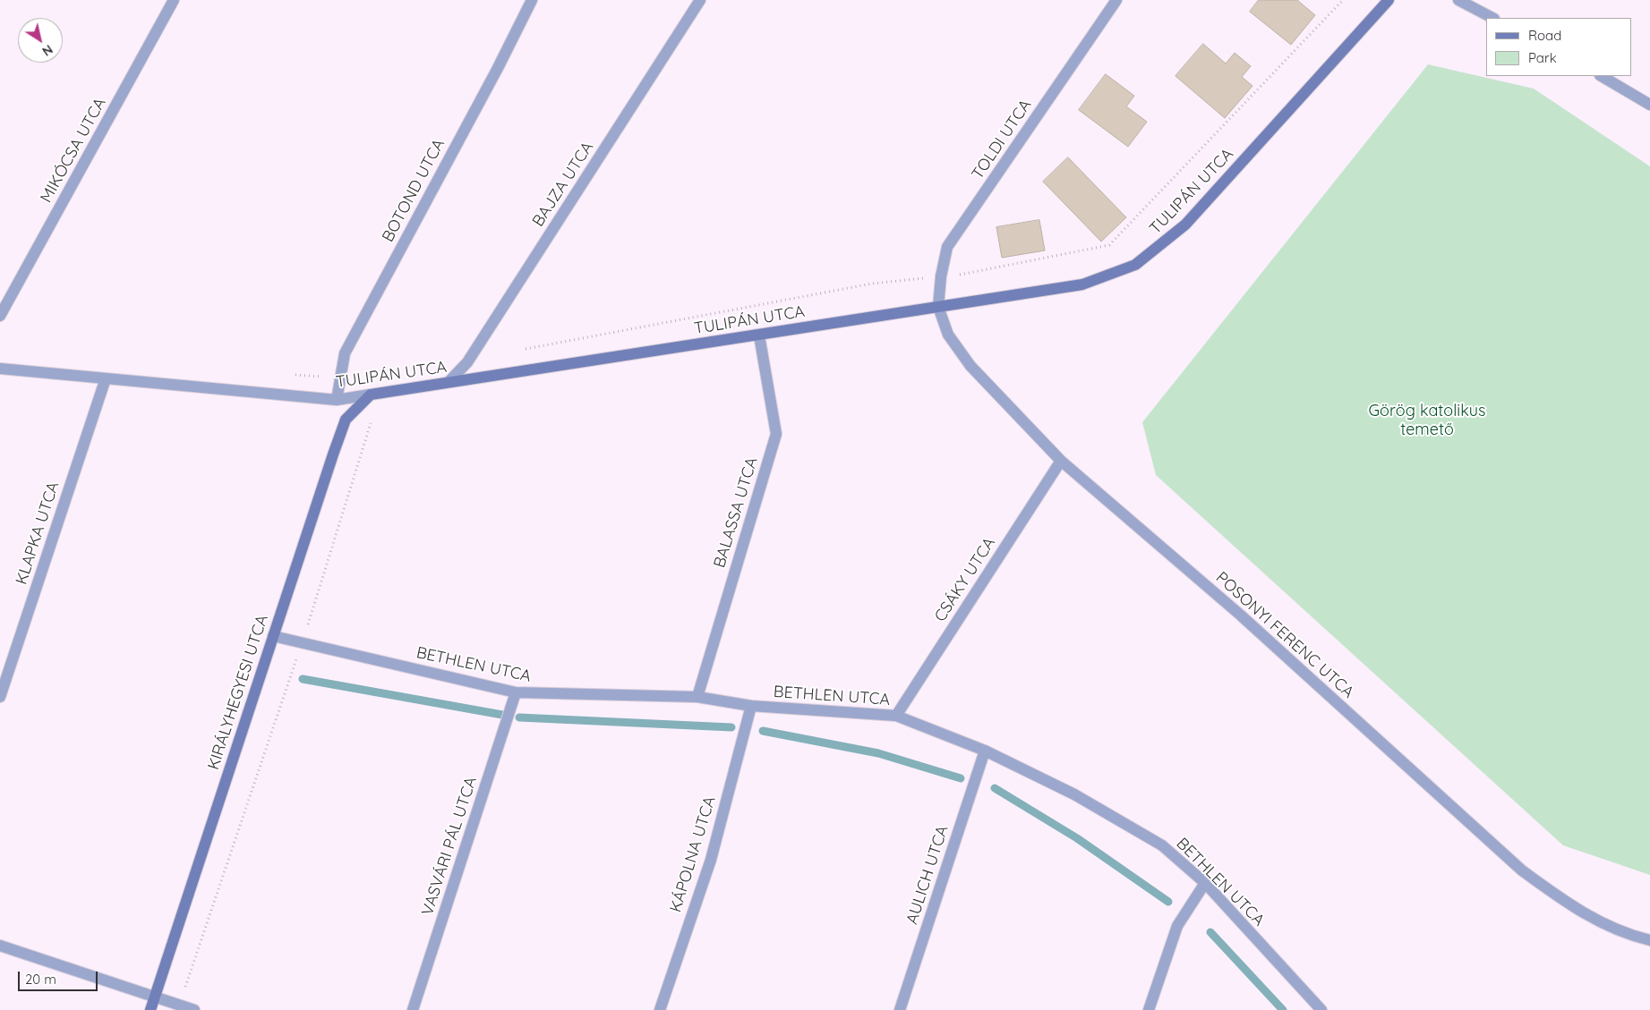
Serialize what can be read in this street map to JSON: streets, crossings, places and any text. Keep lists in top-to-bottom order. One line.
{"streets":{"main road":["TULIPÁN UTCA","KIRÁLYHEGYESI UTCA"],"street":["TOLDI UTCA","MIKÓCSA UTCA","BAJZA UTCA","BOTOND UTCA","BALASSA UTCA","KLAPKA UTCA","CSÁKY UTCA","POSONYI FERENC UTCA","BETHLEN UTCA","VASVÁRI PÁL UTCA","KÁPOLNA UTCA","AULICH UTCA"]},"crossings":[["TOLDI UTCA","TULIPÁN UTCA"],["TOLDI UTCA","POSONYI FERENC UTCA"],["BAJZA UTCA","TULIPÁN UTCA"],["BOTOND UTCA","TULIPÁN UTCA"],["TULIPÁN UTCA","BALASSA UTCA"],["TULIPÁN UTCA","KLAPKA UTCA"],["TULIPÁN UTCA","POSONYI FERENC UTCA"],["TULIPÁN UTCA","KIRÁLYHEGYESI UTCA"],["BALASSA UTCA","BETHLEN UTCA"],["CSÁKY UTCA","POSONYI FERENC UTCA"],["CSÁKY UTCA","BETHLEN UTCA"],["BETHLEN UTCA","KIRÁLYHEGYESI UTCA"],["BETHLEN UTCA","VASVÁRI PÁL UTCA"],["BETHLEN UTCA","KÁPOLNA UTCA"],["BETHLEN UTCA","AULICH UTCA"]],"parks":["Görög katolikus temető"],"legend":["Road","Park"],"scale_bar":"20 m","north":"bottom right"}
